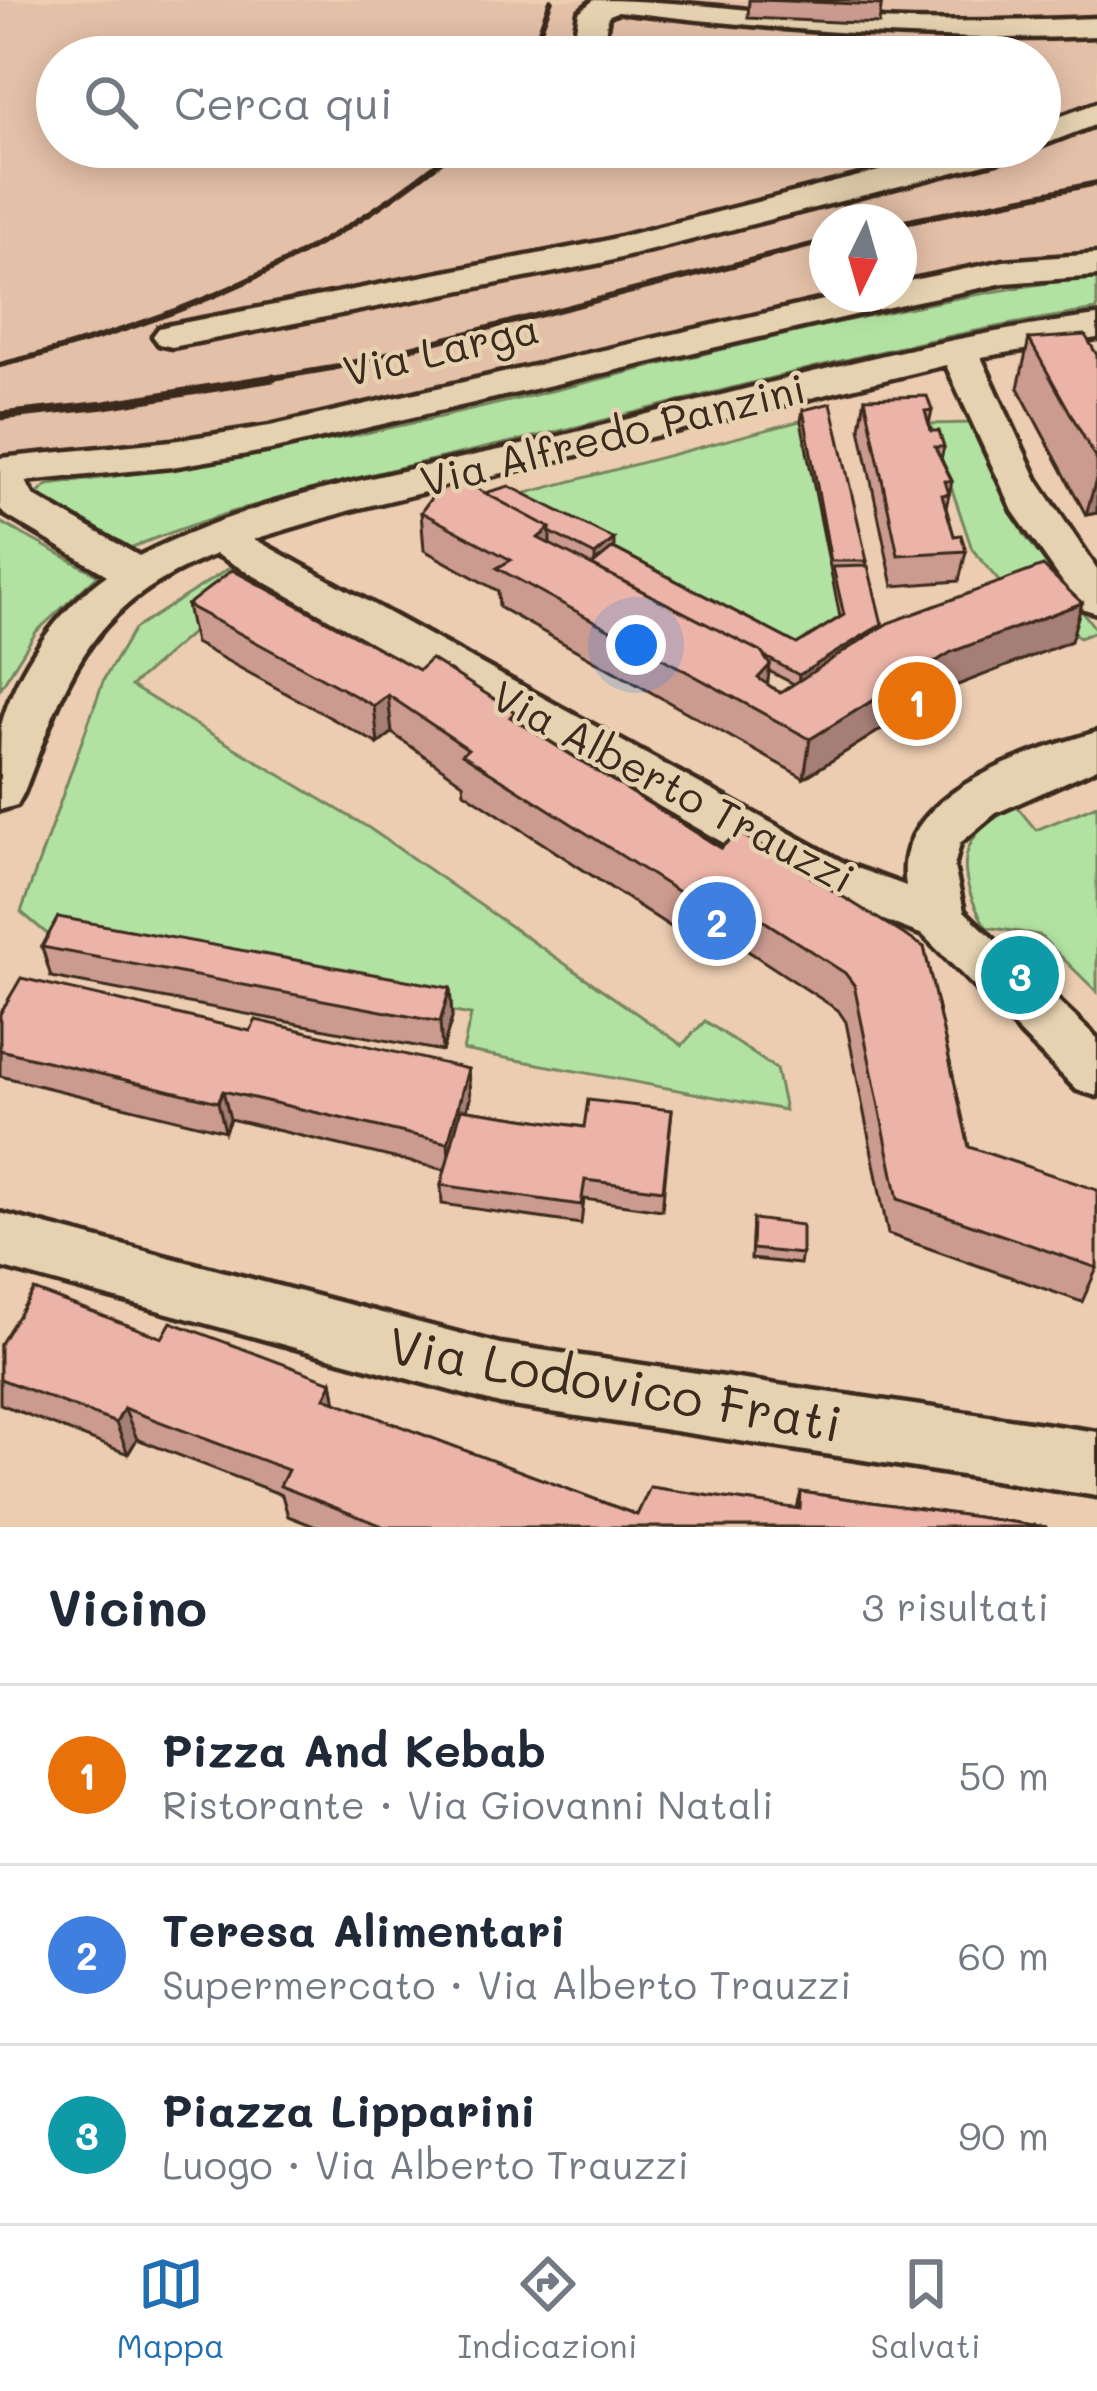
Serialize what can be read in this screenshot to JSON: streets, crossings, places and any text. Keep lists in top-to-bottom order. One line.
{"streets":{"street":["Via Larga","Via Alfredo Panzini","Via Alberto Trauzzi","Via Lodovico Frati"]},"crossings":[["Via Alfredo Panzini","Via Alberto Trauzzi"]],"north":"bottom","page":{"search":"Cerca qui","pins":["1","2","3"],"heading":["Vicino","3 risultati"],"list":[{"mark":"1","name":"Pizza And Kebab","note":"Ristorante · Via Giovanni Natali","value":"50 m"},{"mark":"2","name":"Teresa Alimentari","note":"Supermercato · Via Alberto Trauzzi","value":"60 m"},{"mark":"3","name":"Piazza Lipparini","note":"Luogo · Via Alberto Trauzzi","value":"90 m"}],"nav":["Mappa","Indicazioni","Salvati"]}}
